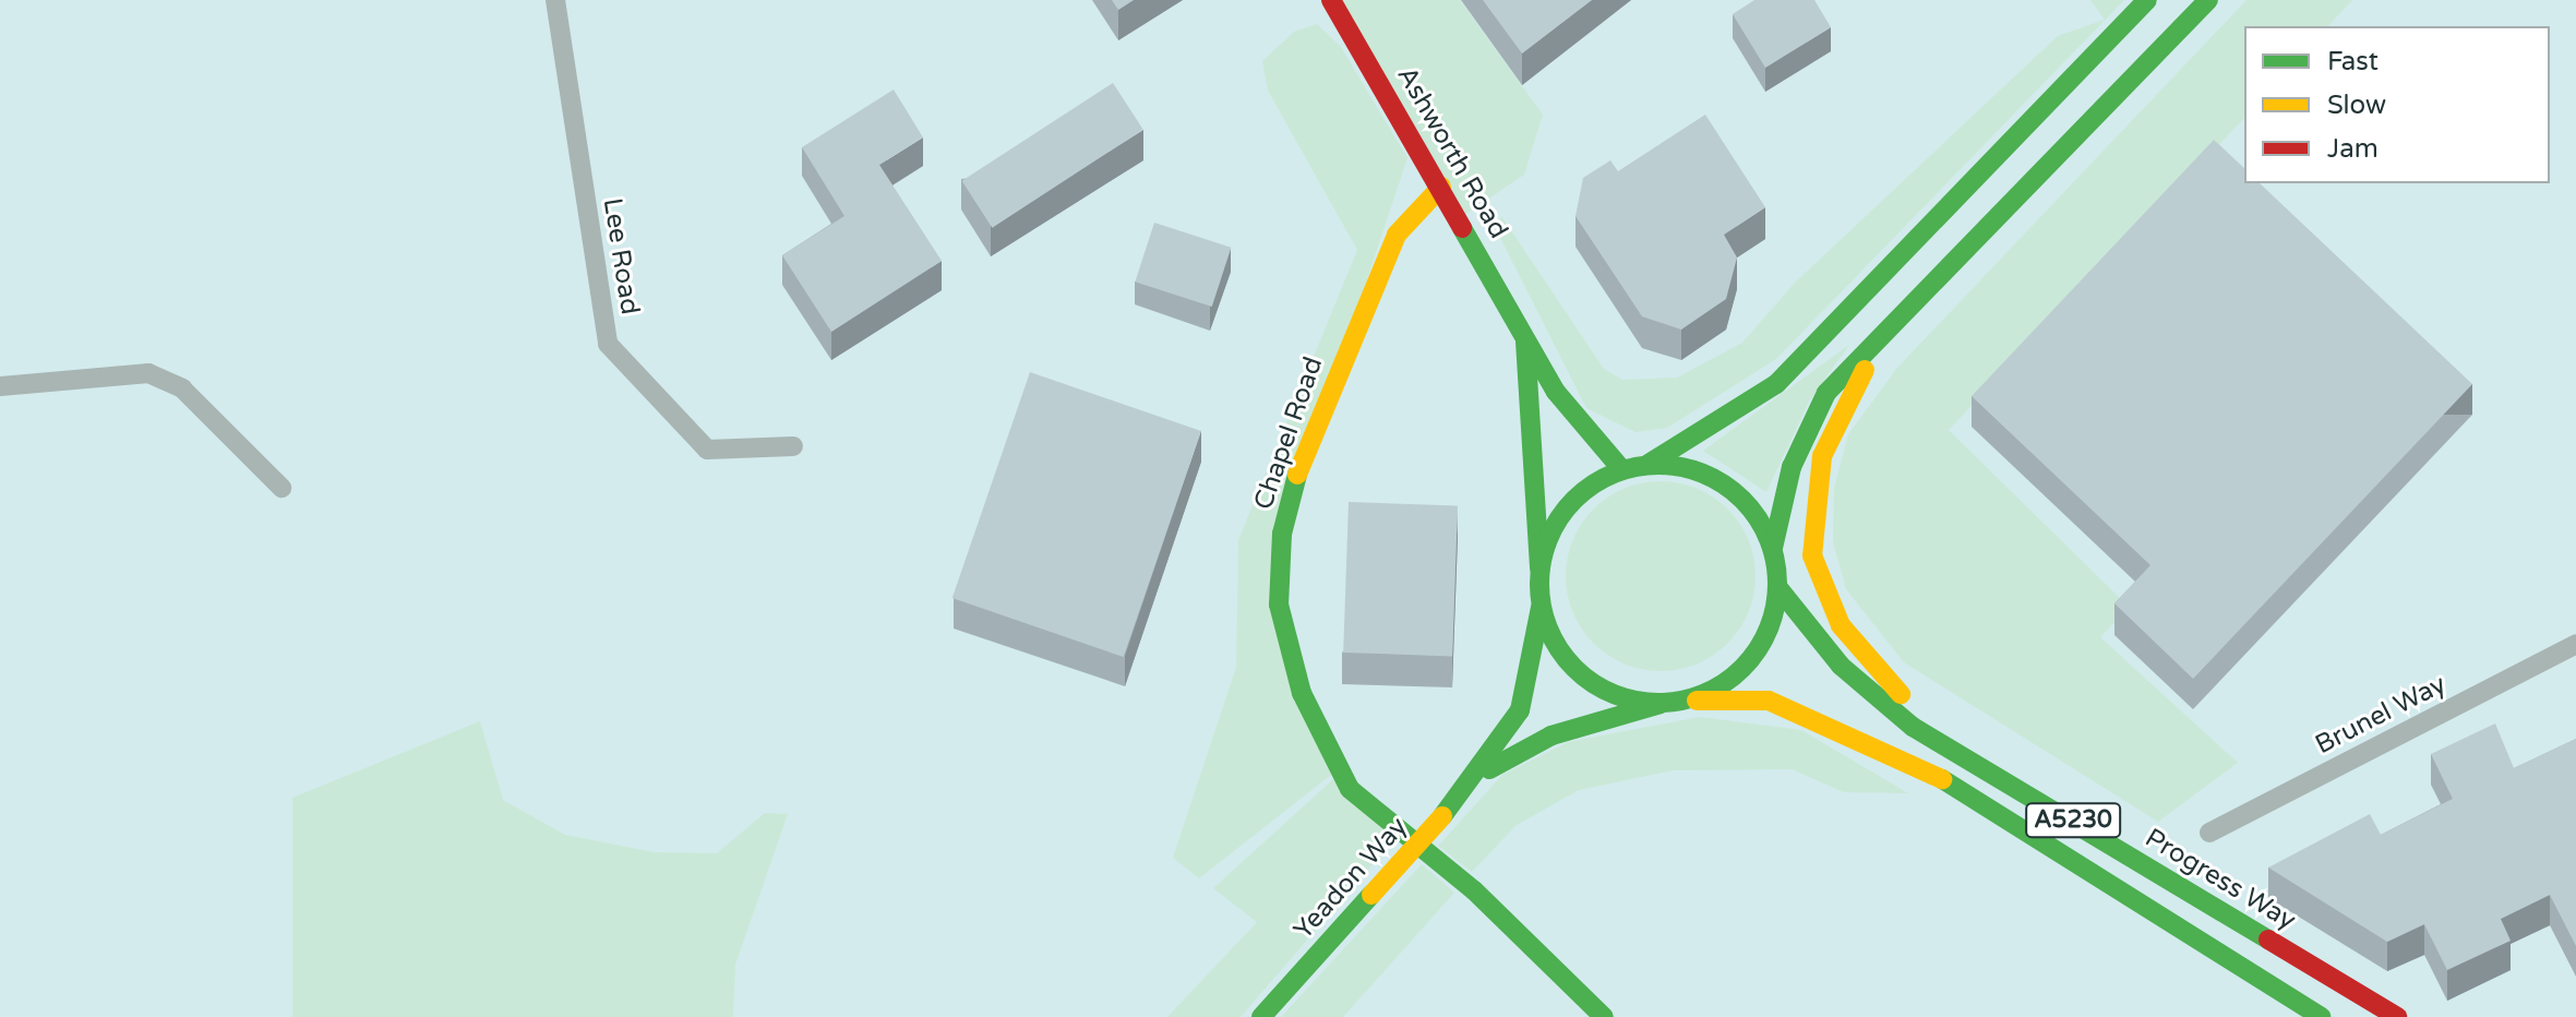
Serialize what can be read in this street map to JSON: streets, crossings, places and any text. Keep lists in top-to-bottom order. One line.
{"streets":{"main road":["Ashworth Road","Chapel Road","A5230","Yeadon Way","Progress Way"],"street":["Lee Road","Brunel Way"]},"crossings":[["Ashworth Road","Chapel Road"],["Ashworth Road","A5230"],["Ashworth Road","Yeadon Way"],["Ashworth Road","Progress Way"],["A5230","Yeadon Way"],["A5230","Progress Way"],["Yeadon Way","Progress Way"]],"legend":["Fast","Slow","Jam"]}
